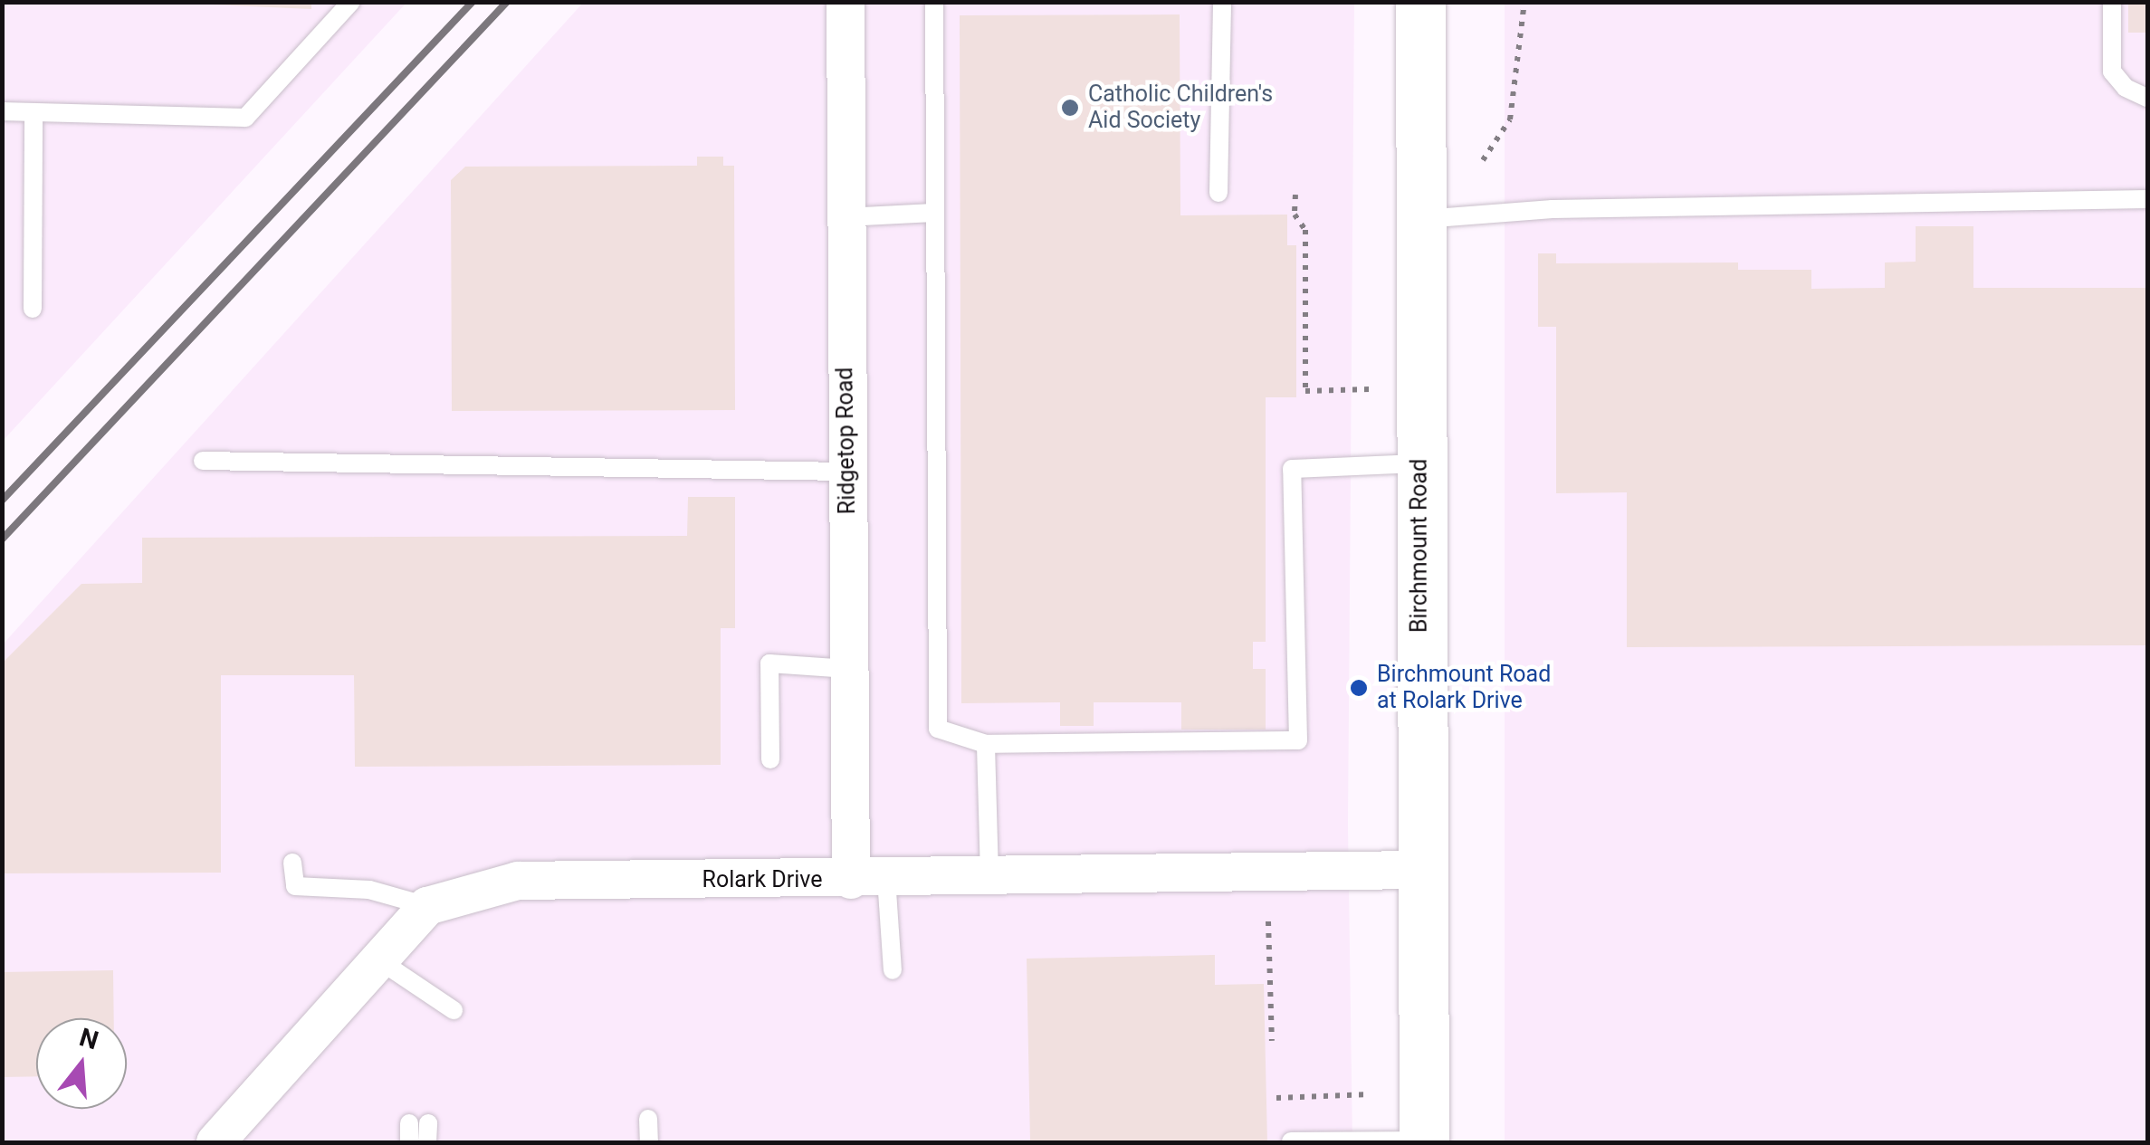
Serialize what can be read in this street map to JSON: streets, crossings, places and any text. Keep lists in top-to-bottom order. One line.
{"streets":{"main road":["Birchmount Road"],"street":["Ridgetop Road","Rolark Drive"]},"crossings":[["Ridgetop Road","Rolark Drive"],["Birchmount Road","Rolark Drive"]],"places":["Catholic Children's Aid Society","Birchmount Road at Rolark Drive"],"north":"top"}
